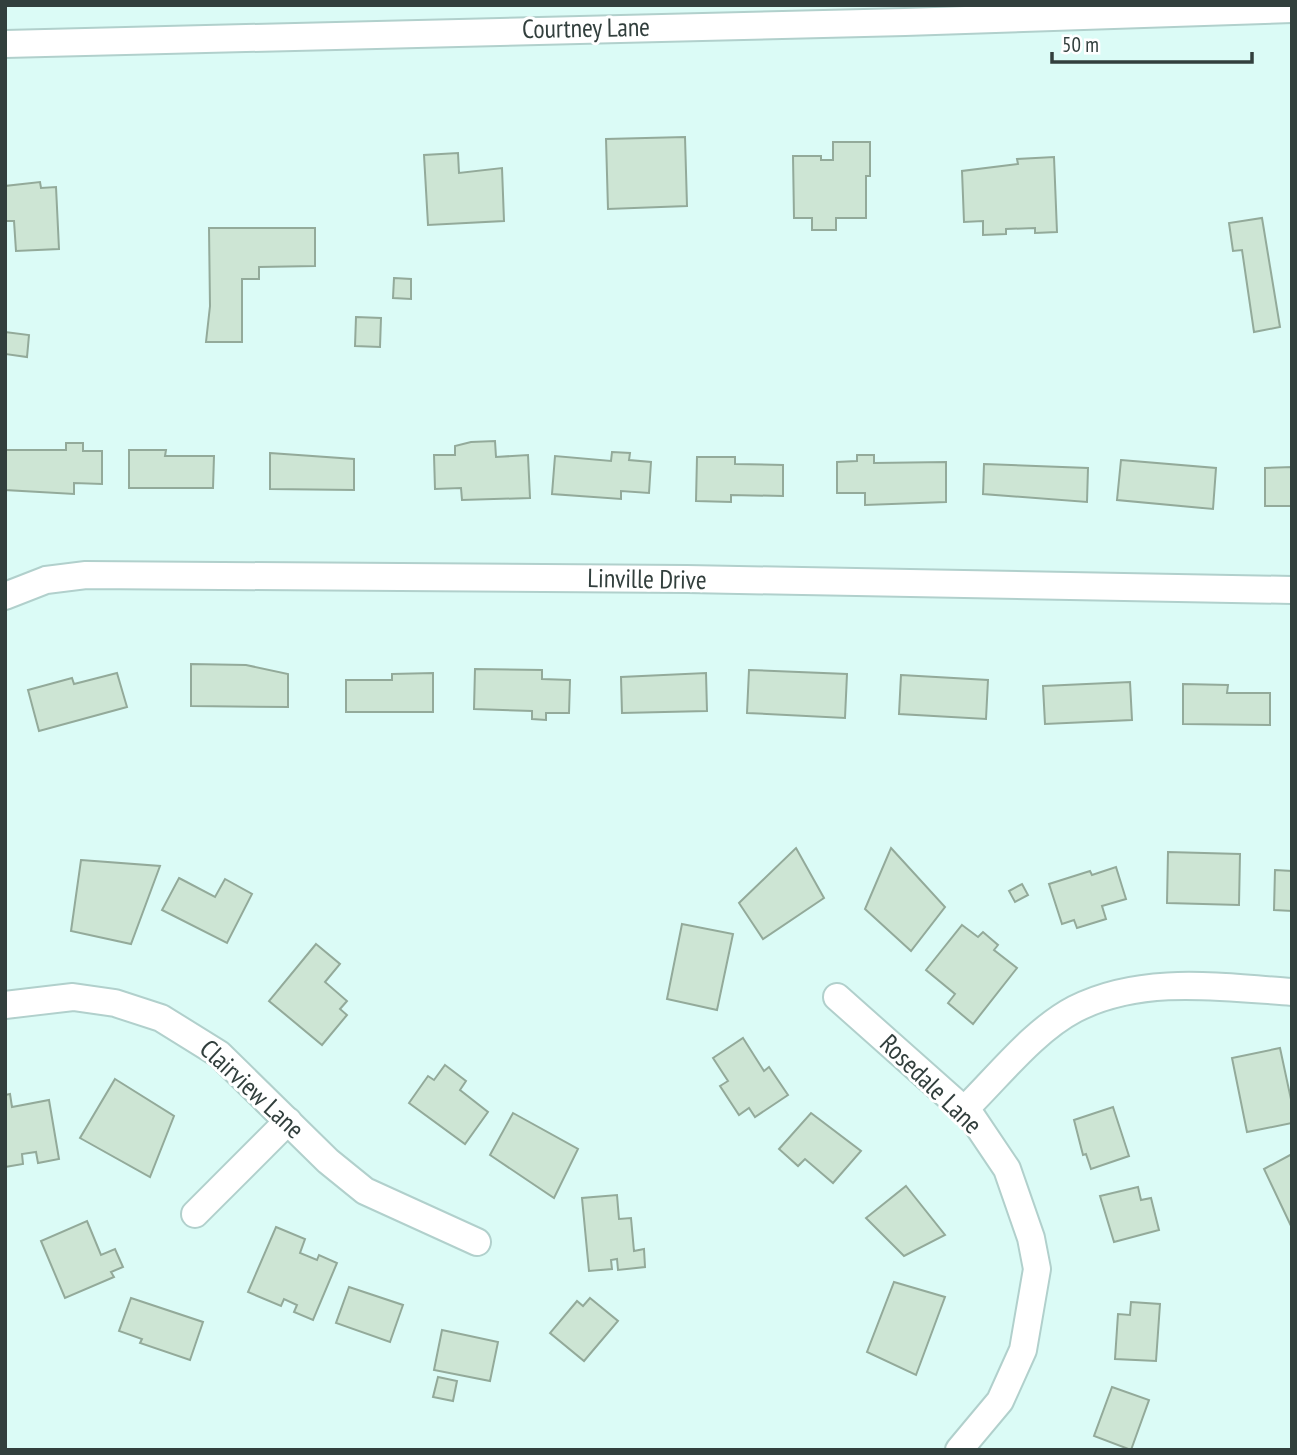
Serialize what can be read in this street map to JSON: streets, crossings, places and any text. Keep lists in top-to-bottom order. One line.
{"streets":{"street":["Courtney Lane","Linville Drive","Rosedale Lane","Clairview Lane"]},"scale_bar":"50 m"}
